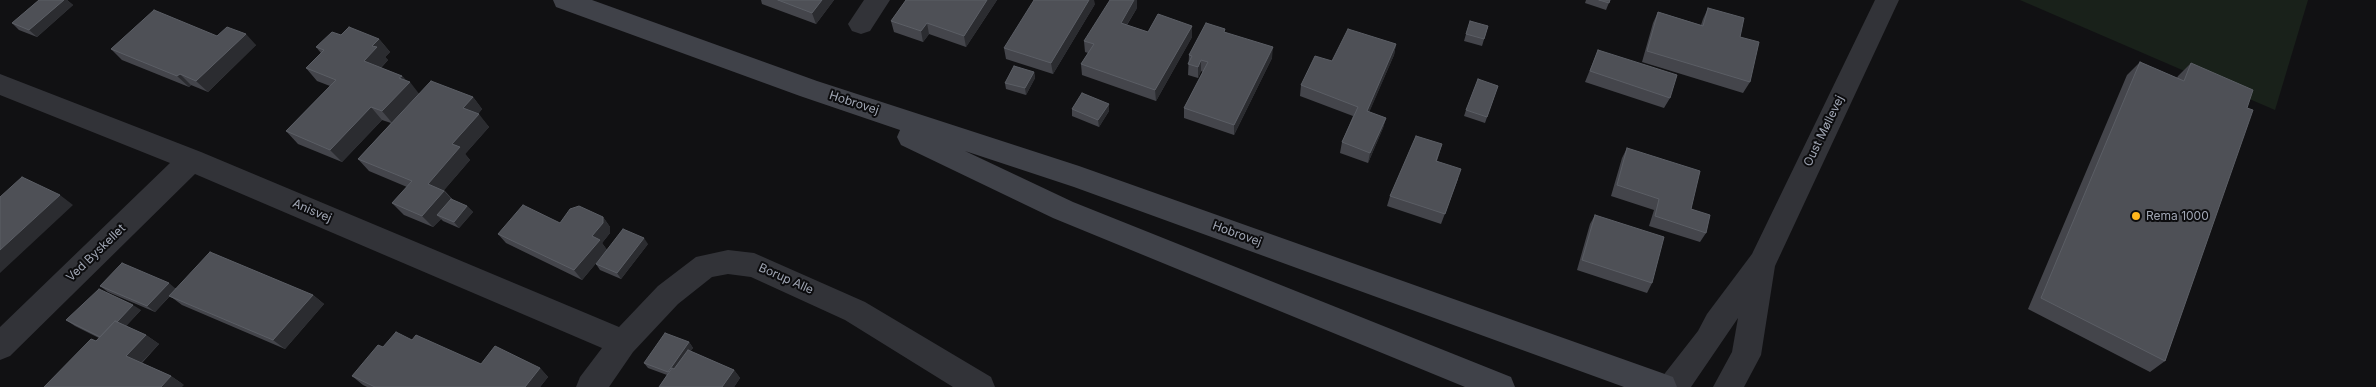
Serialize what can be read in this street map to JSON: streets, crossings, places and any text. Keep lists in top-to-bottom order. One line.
{"streets":{"main road":["Hobrovej"],"street":["Oust Møllevej","Anisvej","Ved Byskellet","Borup Alle"]},"crossings":[["Anisvej","Ved Byskellet"],["Anisvej","Borup Alle"]],"places":["Rema 1000"]}
